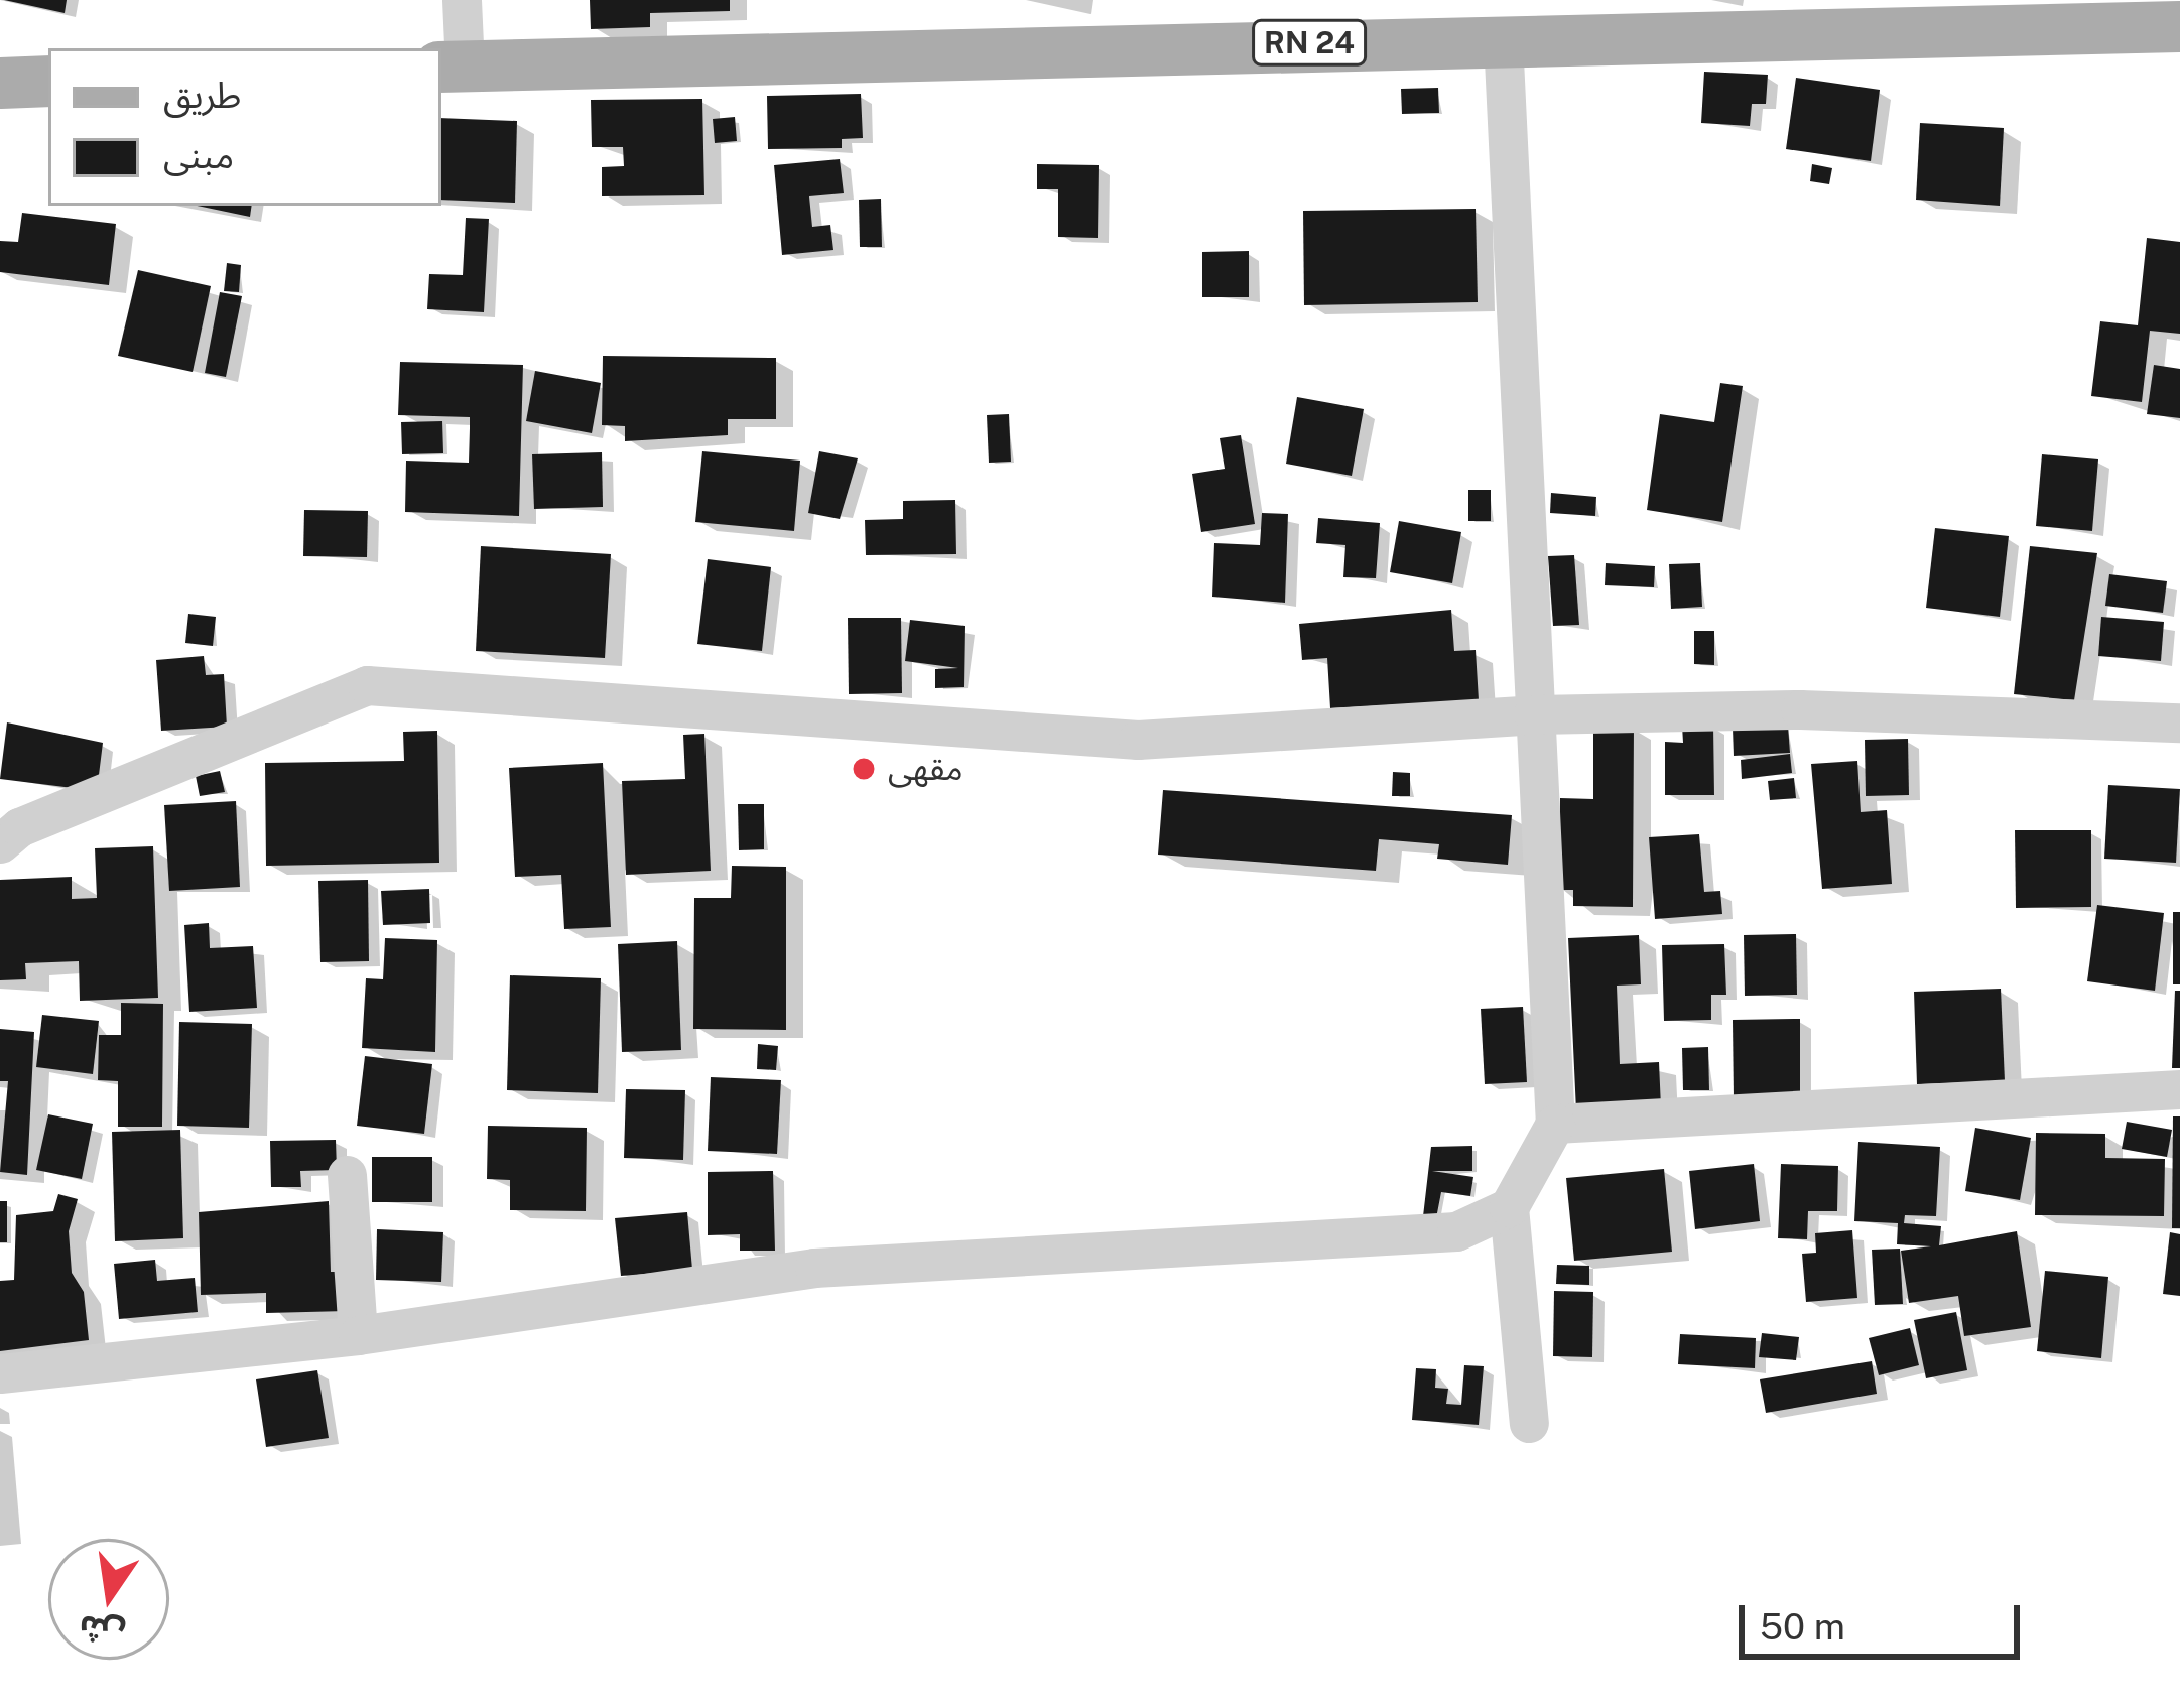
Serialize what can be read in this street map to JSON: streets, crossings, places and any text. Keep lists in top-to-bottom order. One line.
{"streets":{"main road":["RN 24"]},"places":["مقهى"],"legend":["طريق","مبنى"],"scale_bar":"50 m","north":"bottom"}
